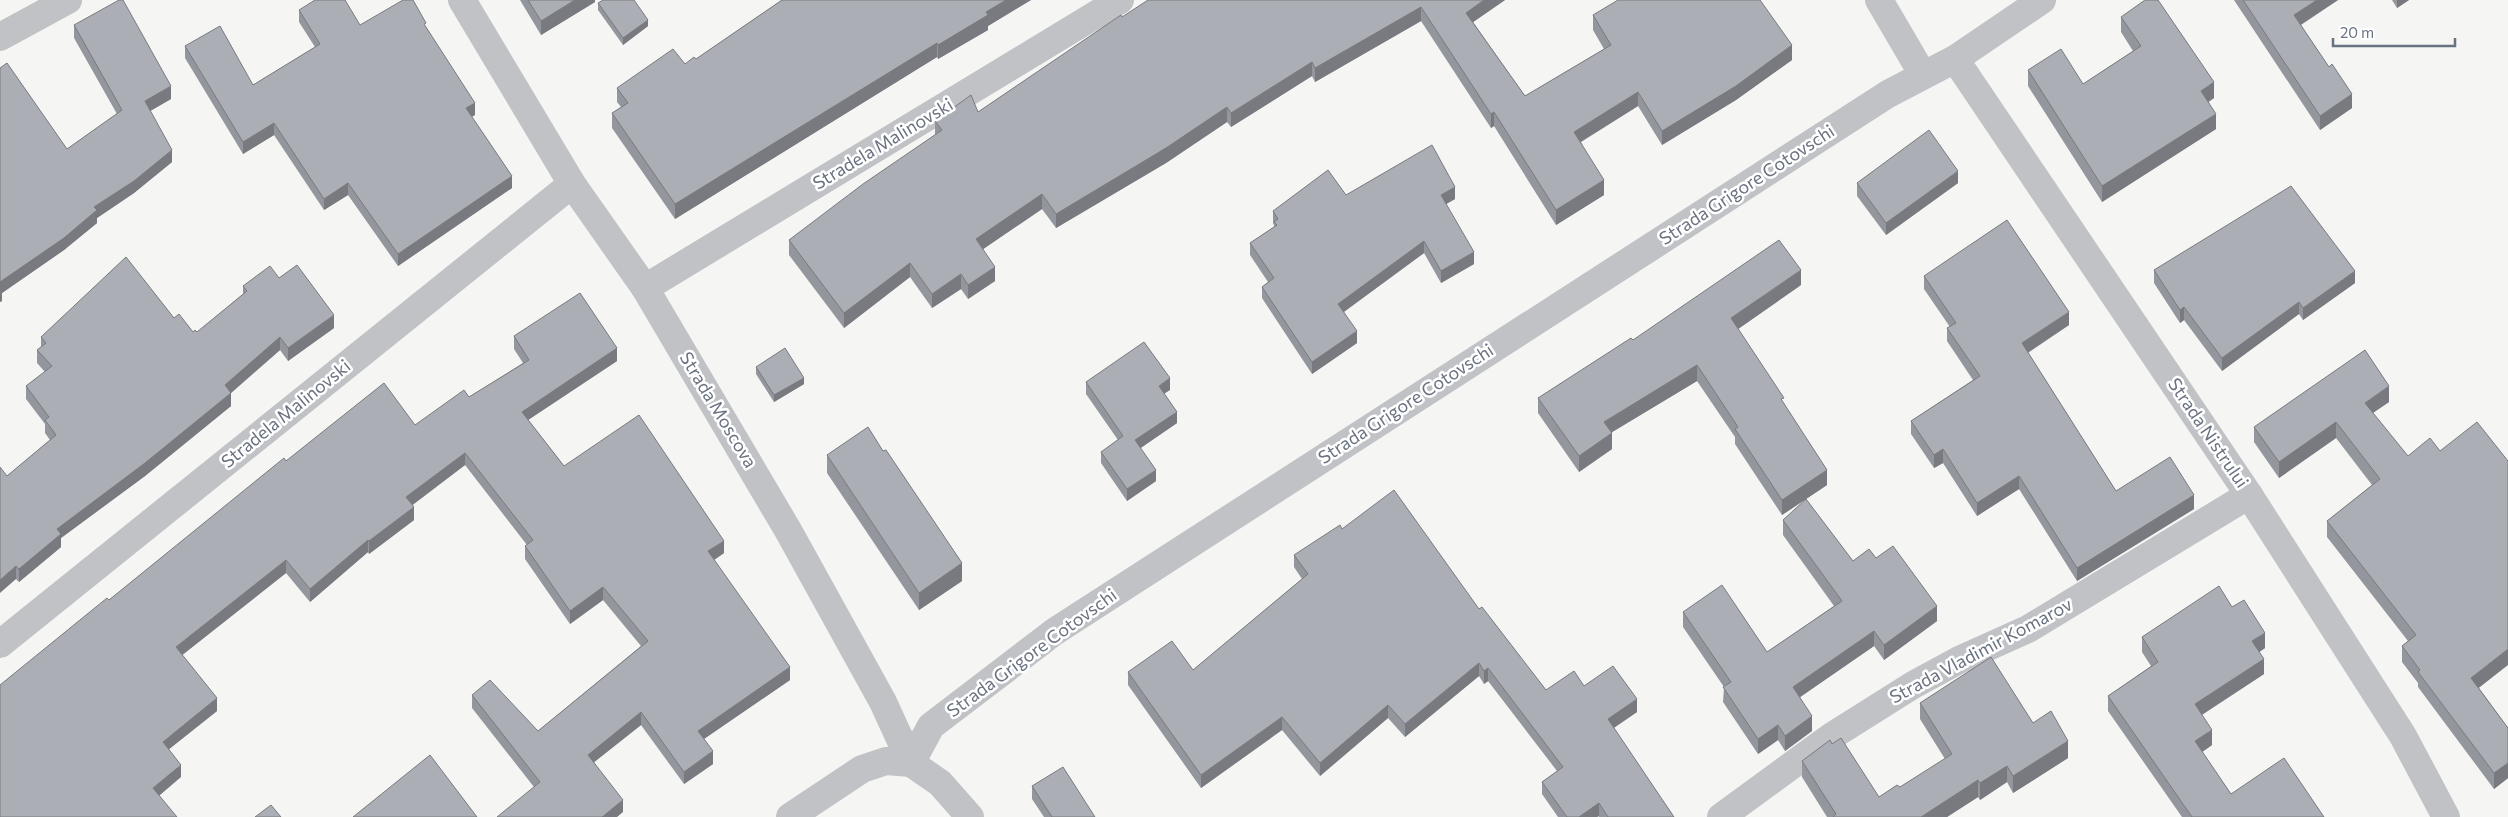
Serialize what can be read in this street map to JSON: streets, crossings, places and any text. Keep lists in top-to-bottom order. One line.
{"streets":{"street":["Stradela Malinovski","Strada Grigore Cotovschi","Strada Moscova","Strada Nistrului","Strada Vladimir Komarov"]},"crossings":[["Stradela Malinovski","Strada Moscova"],["Strada Grigore Cotovschi","Strada Moscova"],["Strada Grigore Cotovschi","Strada Nistrului"],["Strada Nistrului","Strada Vladimir Komarov"]],"scale_bar":"20 m"}
